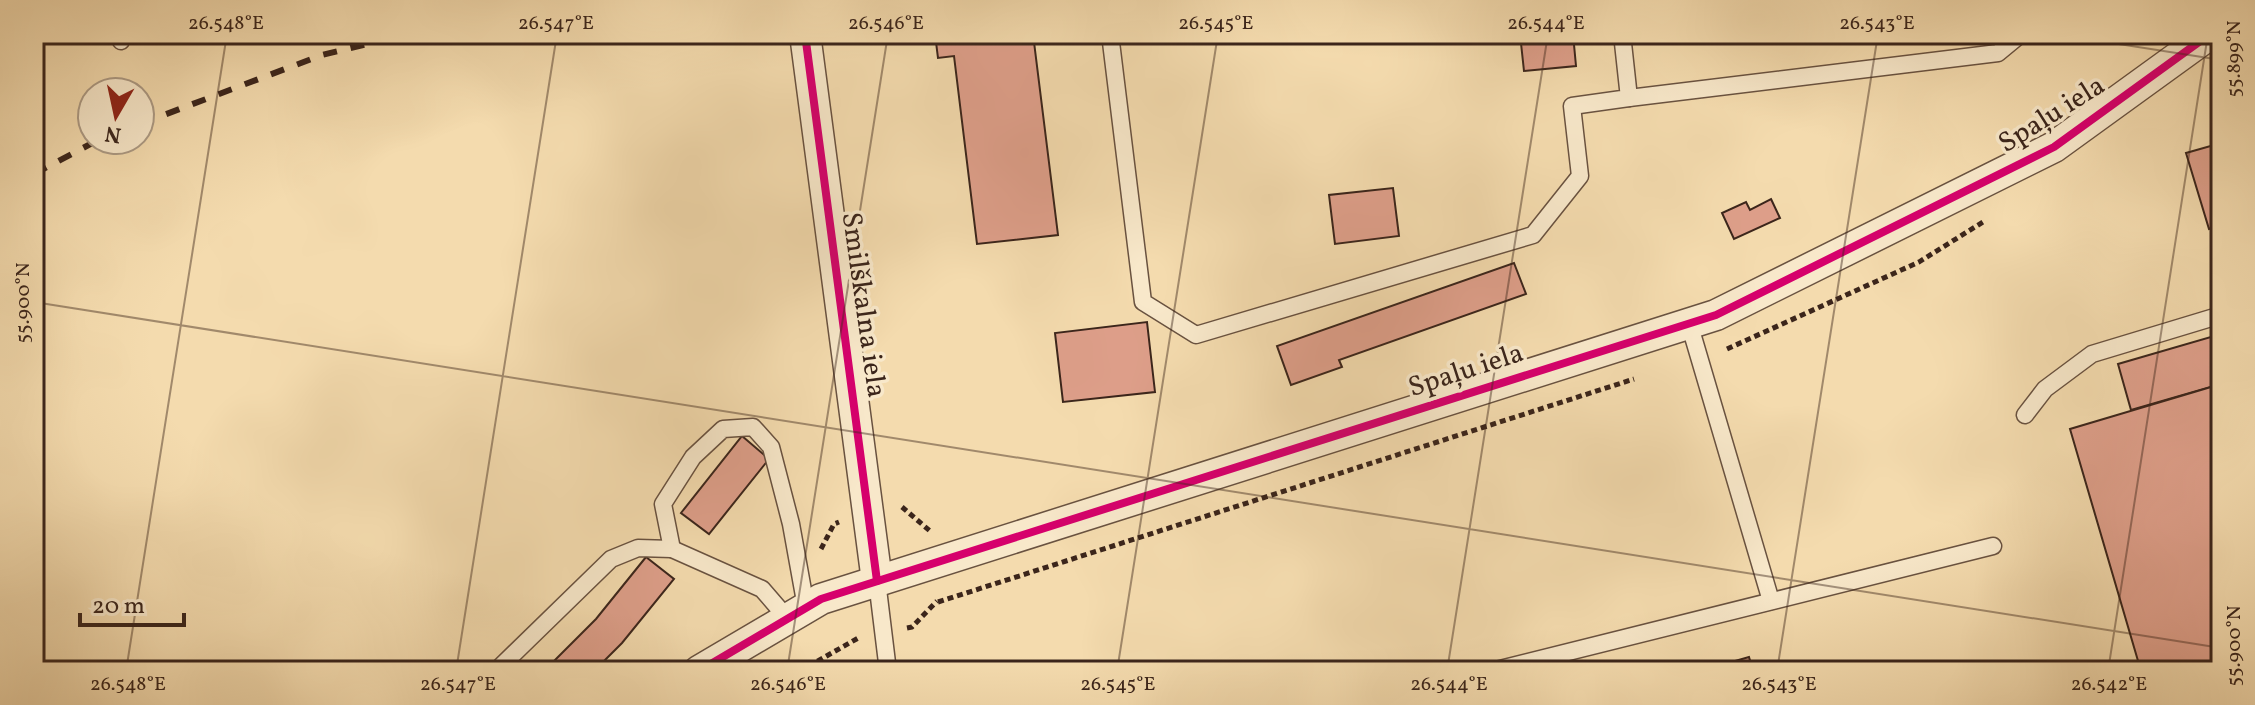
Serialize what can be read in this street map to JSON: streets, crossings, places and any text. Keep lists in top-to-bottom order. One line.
{"streets":{"street":["Spaļu iela","Smilškalna iela"]},"crossings":[["Spaļu iela","Smilškalna iela"]],"scale_bar":"20 m","north":"bottom","coordinates":["26.548°E","26.547°E","26.546°E","26.545°E","26.544°E","26.543°E","55.899°N","55.900°N","26.542°E"]}
